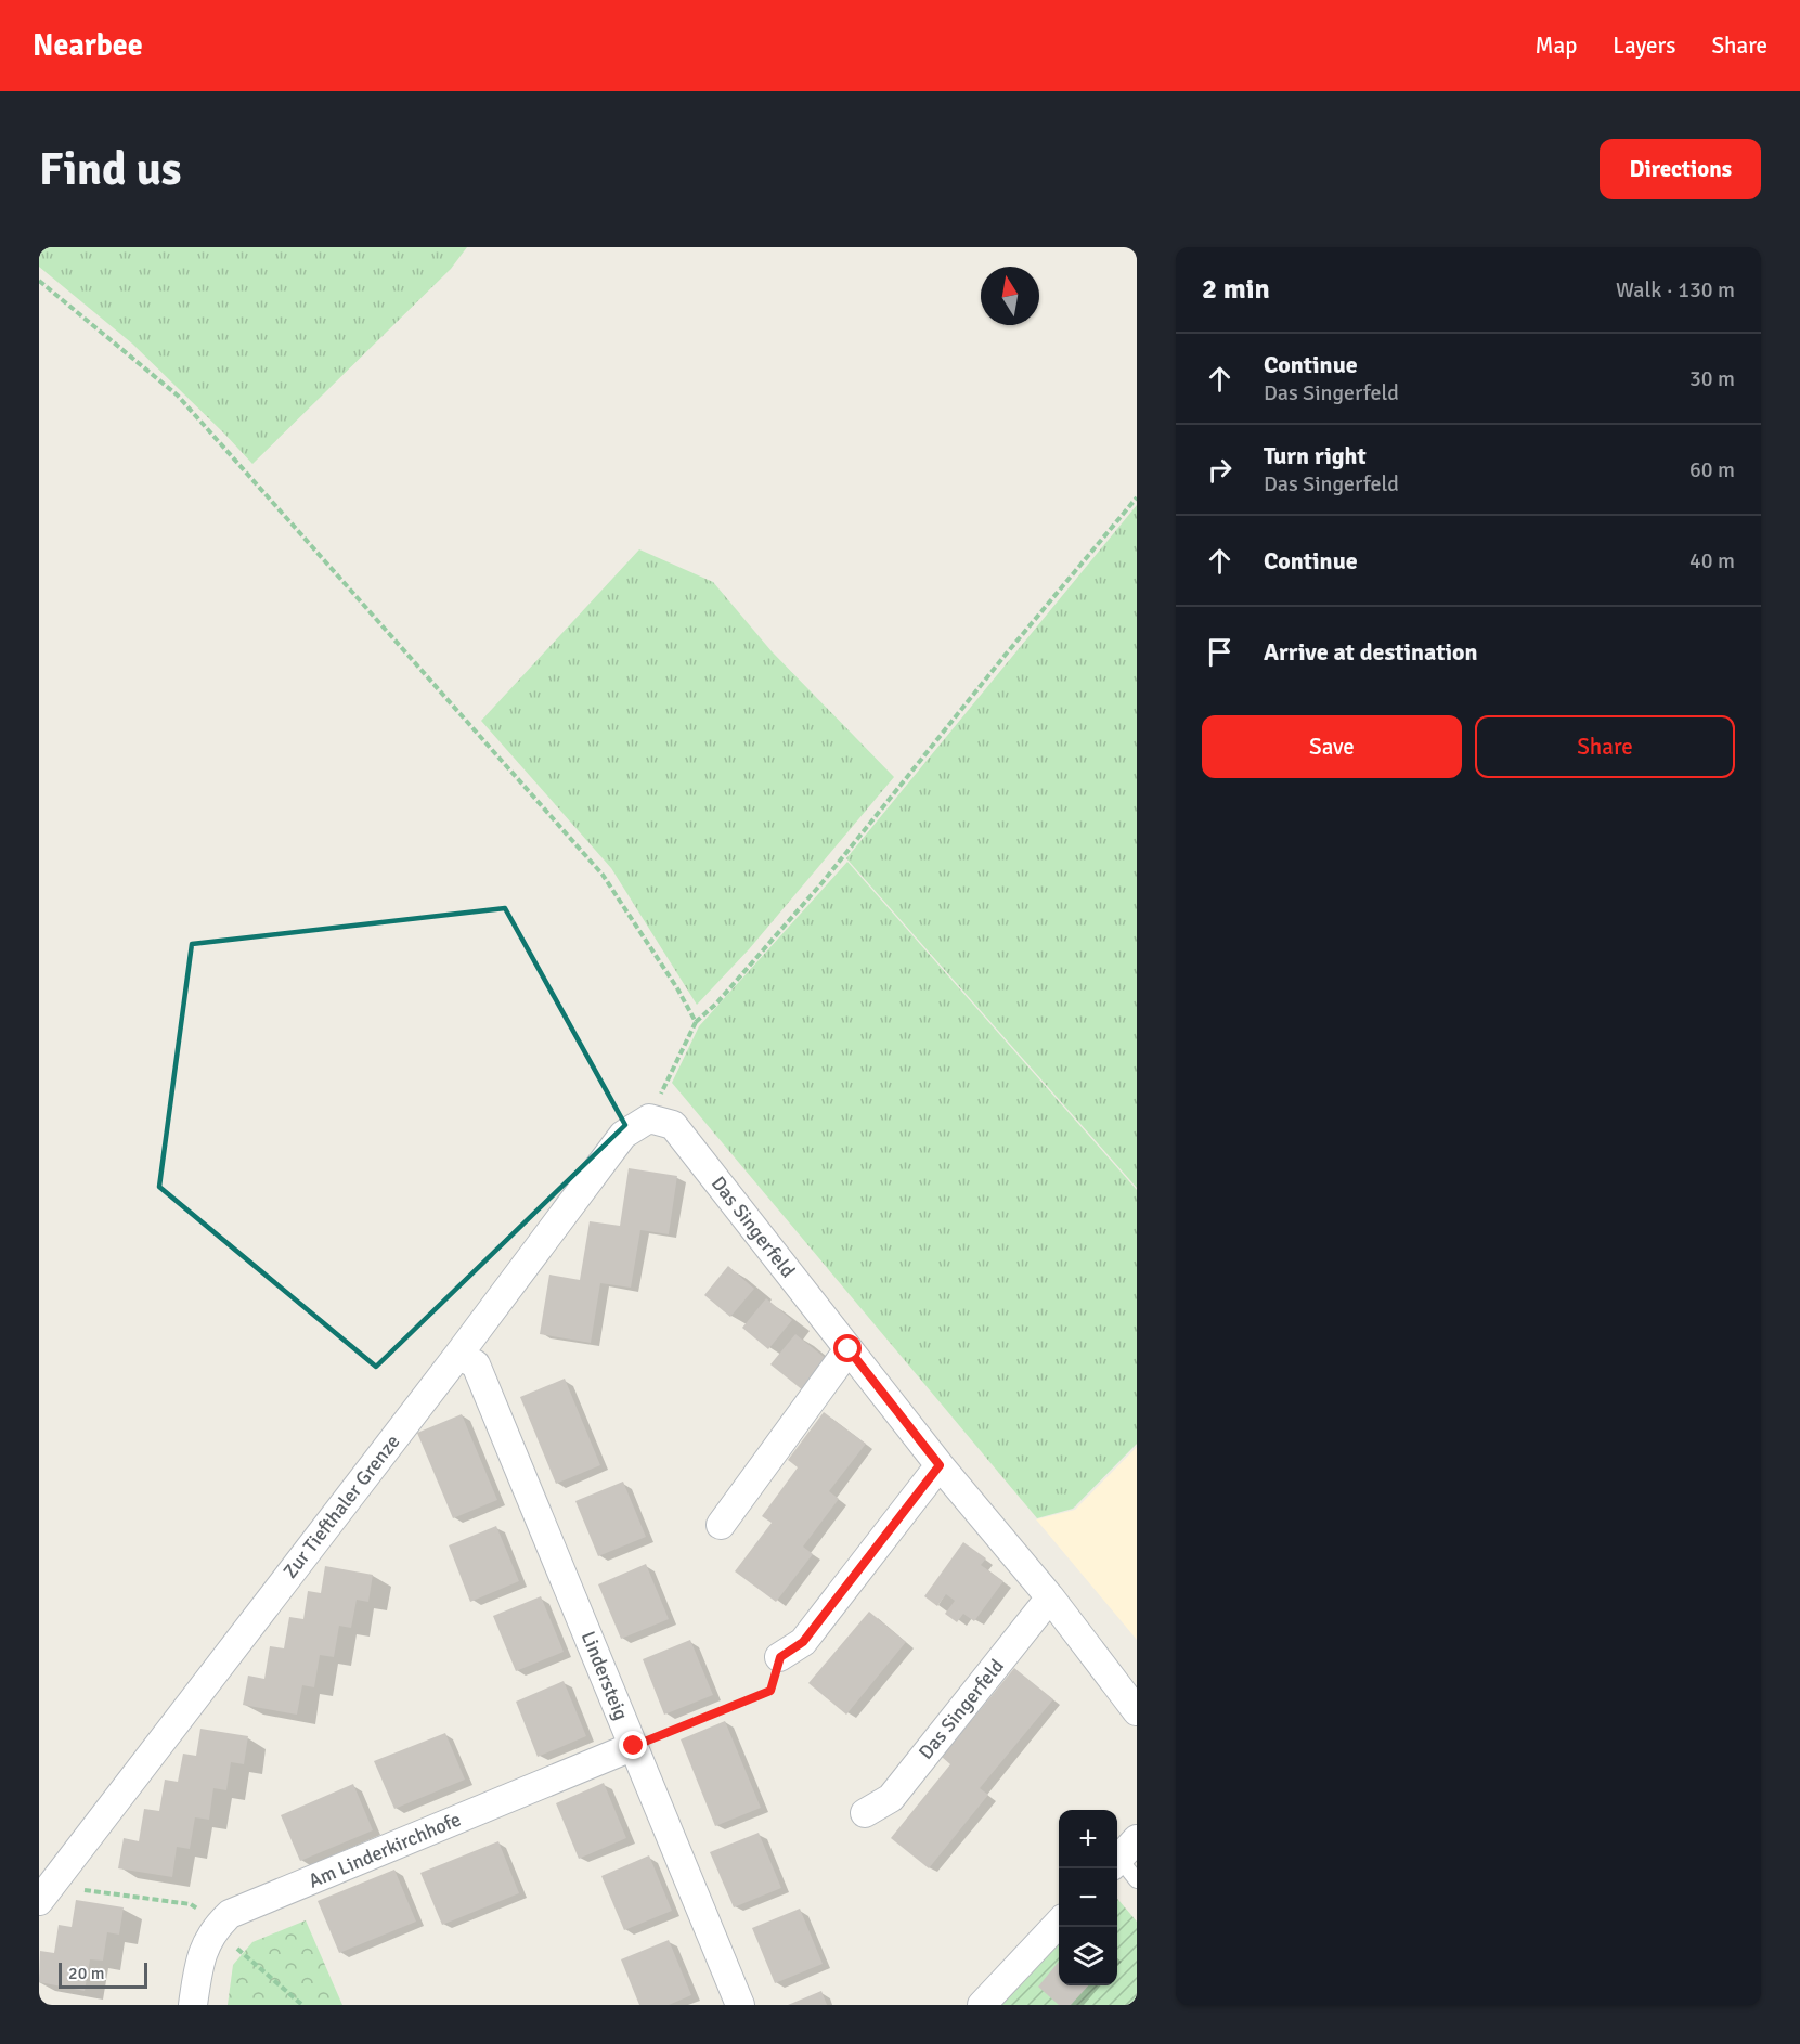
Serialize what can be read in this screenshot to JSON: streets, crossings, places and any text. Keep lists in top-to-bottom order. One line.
{"streets":{"street":["Das Singerfeld","Zur Tiefthaler Grenze","Lindersteig","Am Linderkirchhofe"]},"crossings":[["Das Singerfeld","Zur Tiefthaler Grenze"],["Zur Tiefthaler Grenze","Lindersteig"],["Lindersteig","Am Linderkirchhofe"]],"scale_bar":"20 m","north":"top","page":{"header":"Nearbee","nav":["Map","Layers","Share"],"buttons":["Directions",["Save","Share"]],"title":"Find us","heading":["2 min","Walk · 130 m"],"list":[["Continue","Das Singerfeld","30 m"],["Turn right","Das Singerfeld","60 m"],["Continue","40 m"],"Arrive at destination"],"map_buttons":["+","−"],"scale":"20 m"}}
